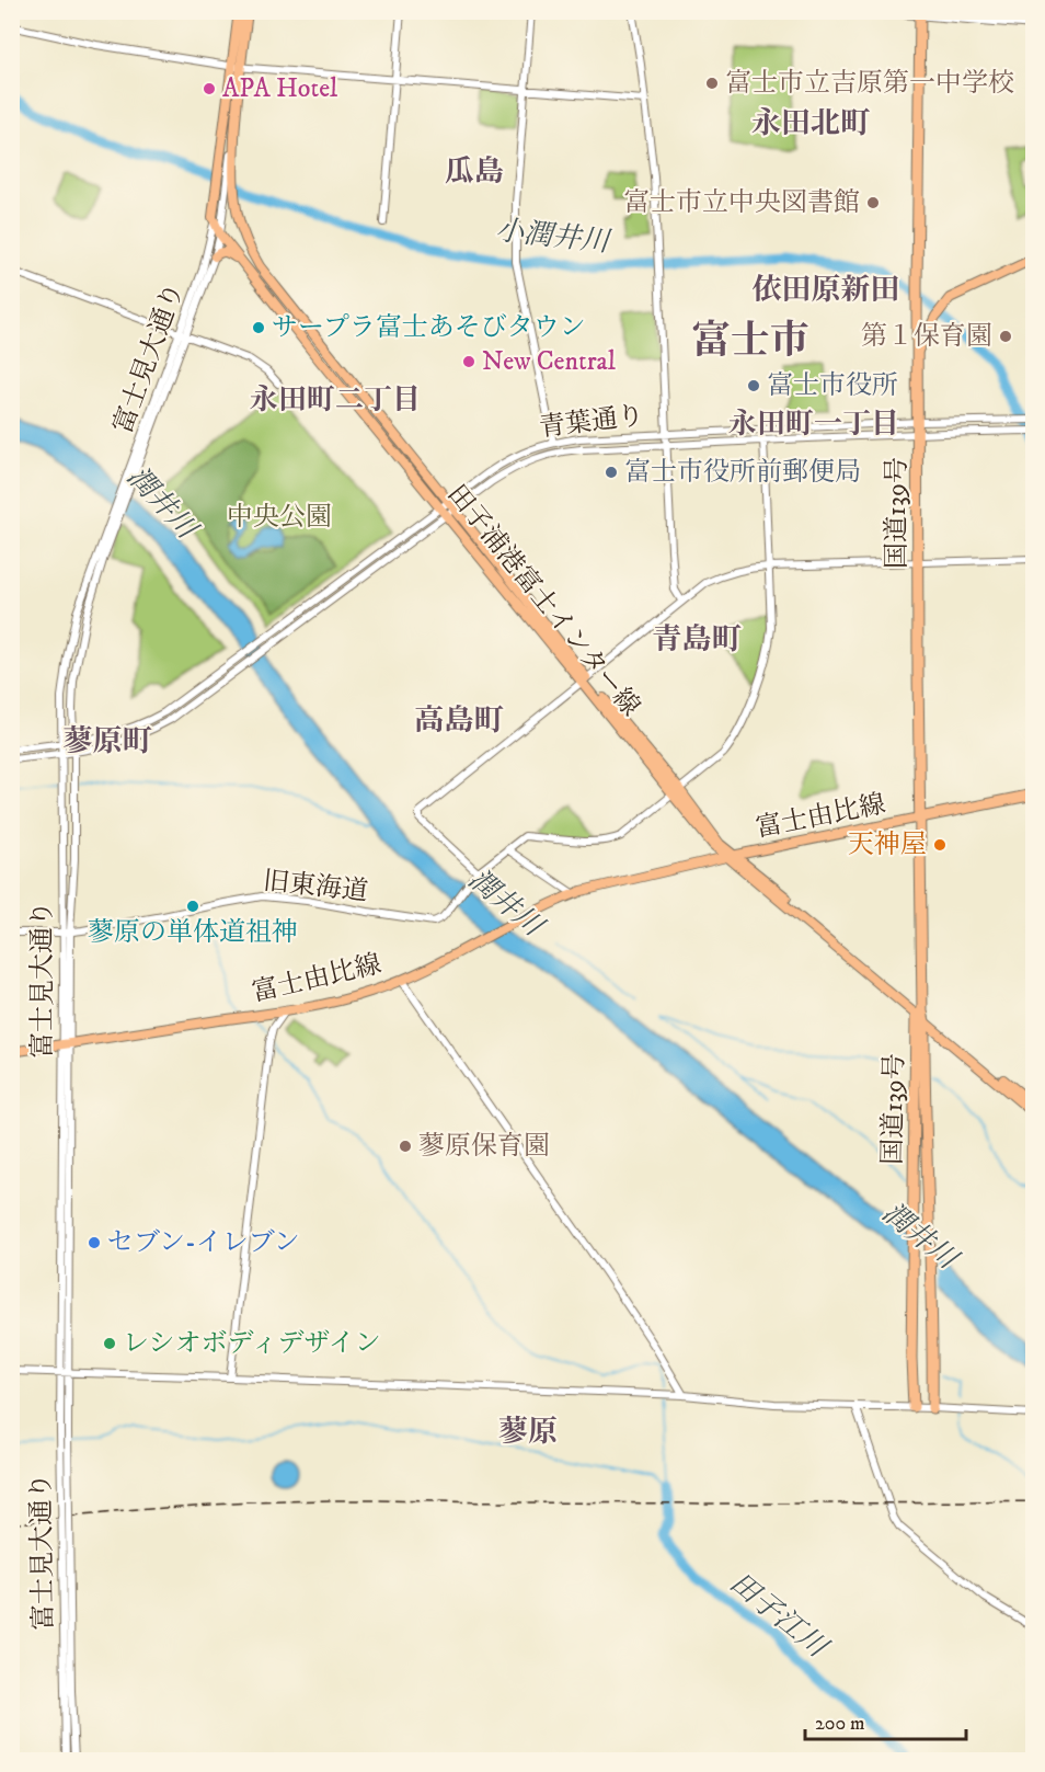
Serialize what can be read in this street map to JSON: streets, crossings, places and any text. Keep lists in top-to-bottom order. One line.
{"streets":{"highway":["国道139号"],"main road":["田子浦港富士インター線","富士由比線"],"street":["富士見大通り","青葉通り","旧東海道"]},"crossings":[["富士見大通り","青葉通り"],["富士見大通り","田子浦港富士インター線"],["富士見大通り","富士由比線"],["富士見大通り","旧東海道"],["青葉通り","国道139号"],["青葉通り","田子浦港富士インター線"],["青葉通り","旧東海道"],["国道139号","田子浦港富士インター線"],["国道139号","富士由比線"],["田子浦港富士インター線","富士由比線"],["田子浦港富士インター線","旧東海道"]],"districts":["永田北町","瓜島","依田原新田","富士市","永田町二丁目","永田町一丁目","青島町","高島町","蓼原町","蓼原"],"water":["小潤井川","潤井川","田子江川"],"parks":["中央公園"],"places":["富士市立吉原第一中学校","APA Hotel","富士市立中央図書館","サープラ富士あそびタウン","第１保育園","New Central","富士市役所","富士市役所前郵便局","天神屋","蓼原の単体道祖神","蓼原保育園","セブン-イレブン","レシオボディデザイン"],"scale_bar":"200 m"}
